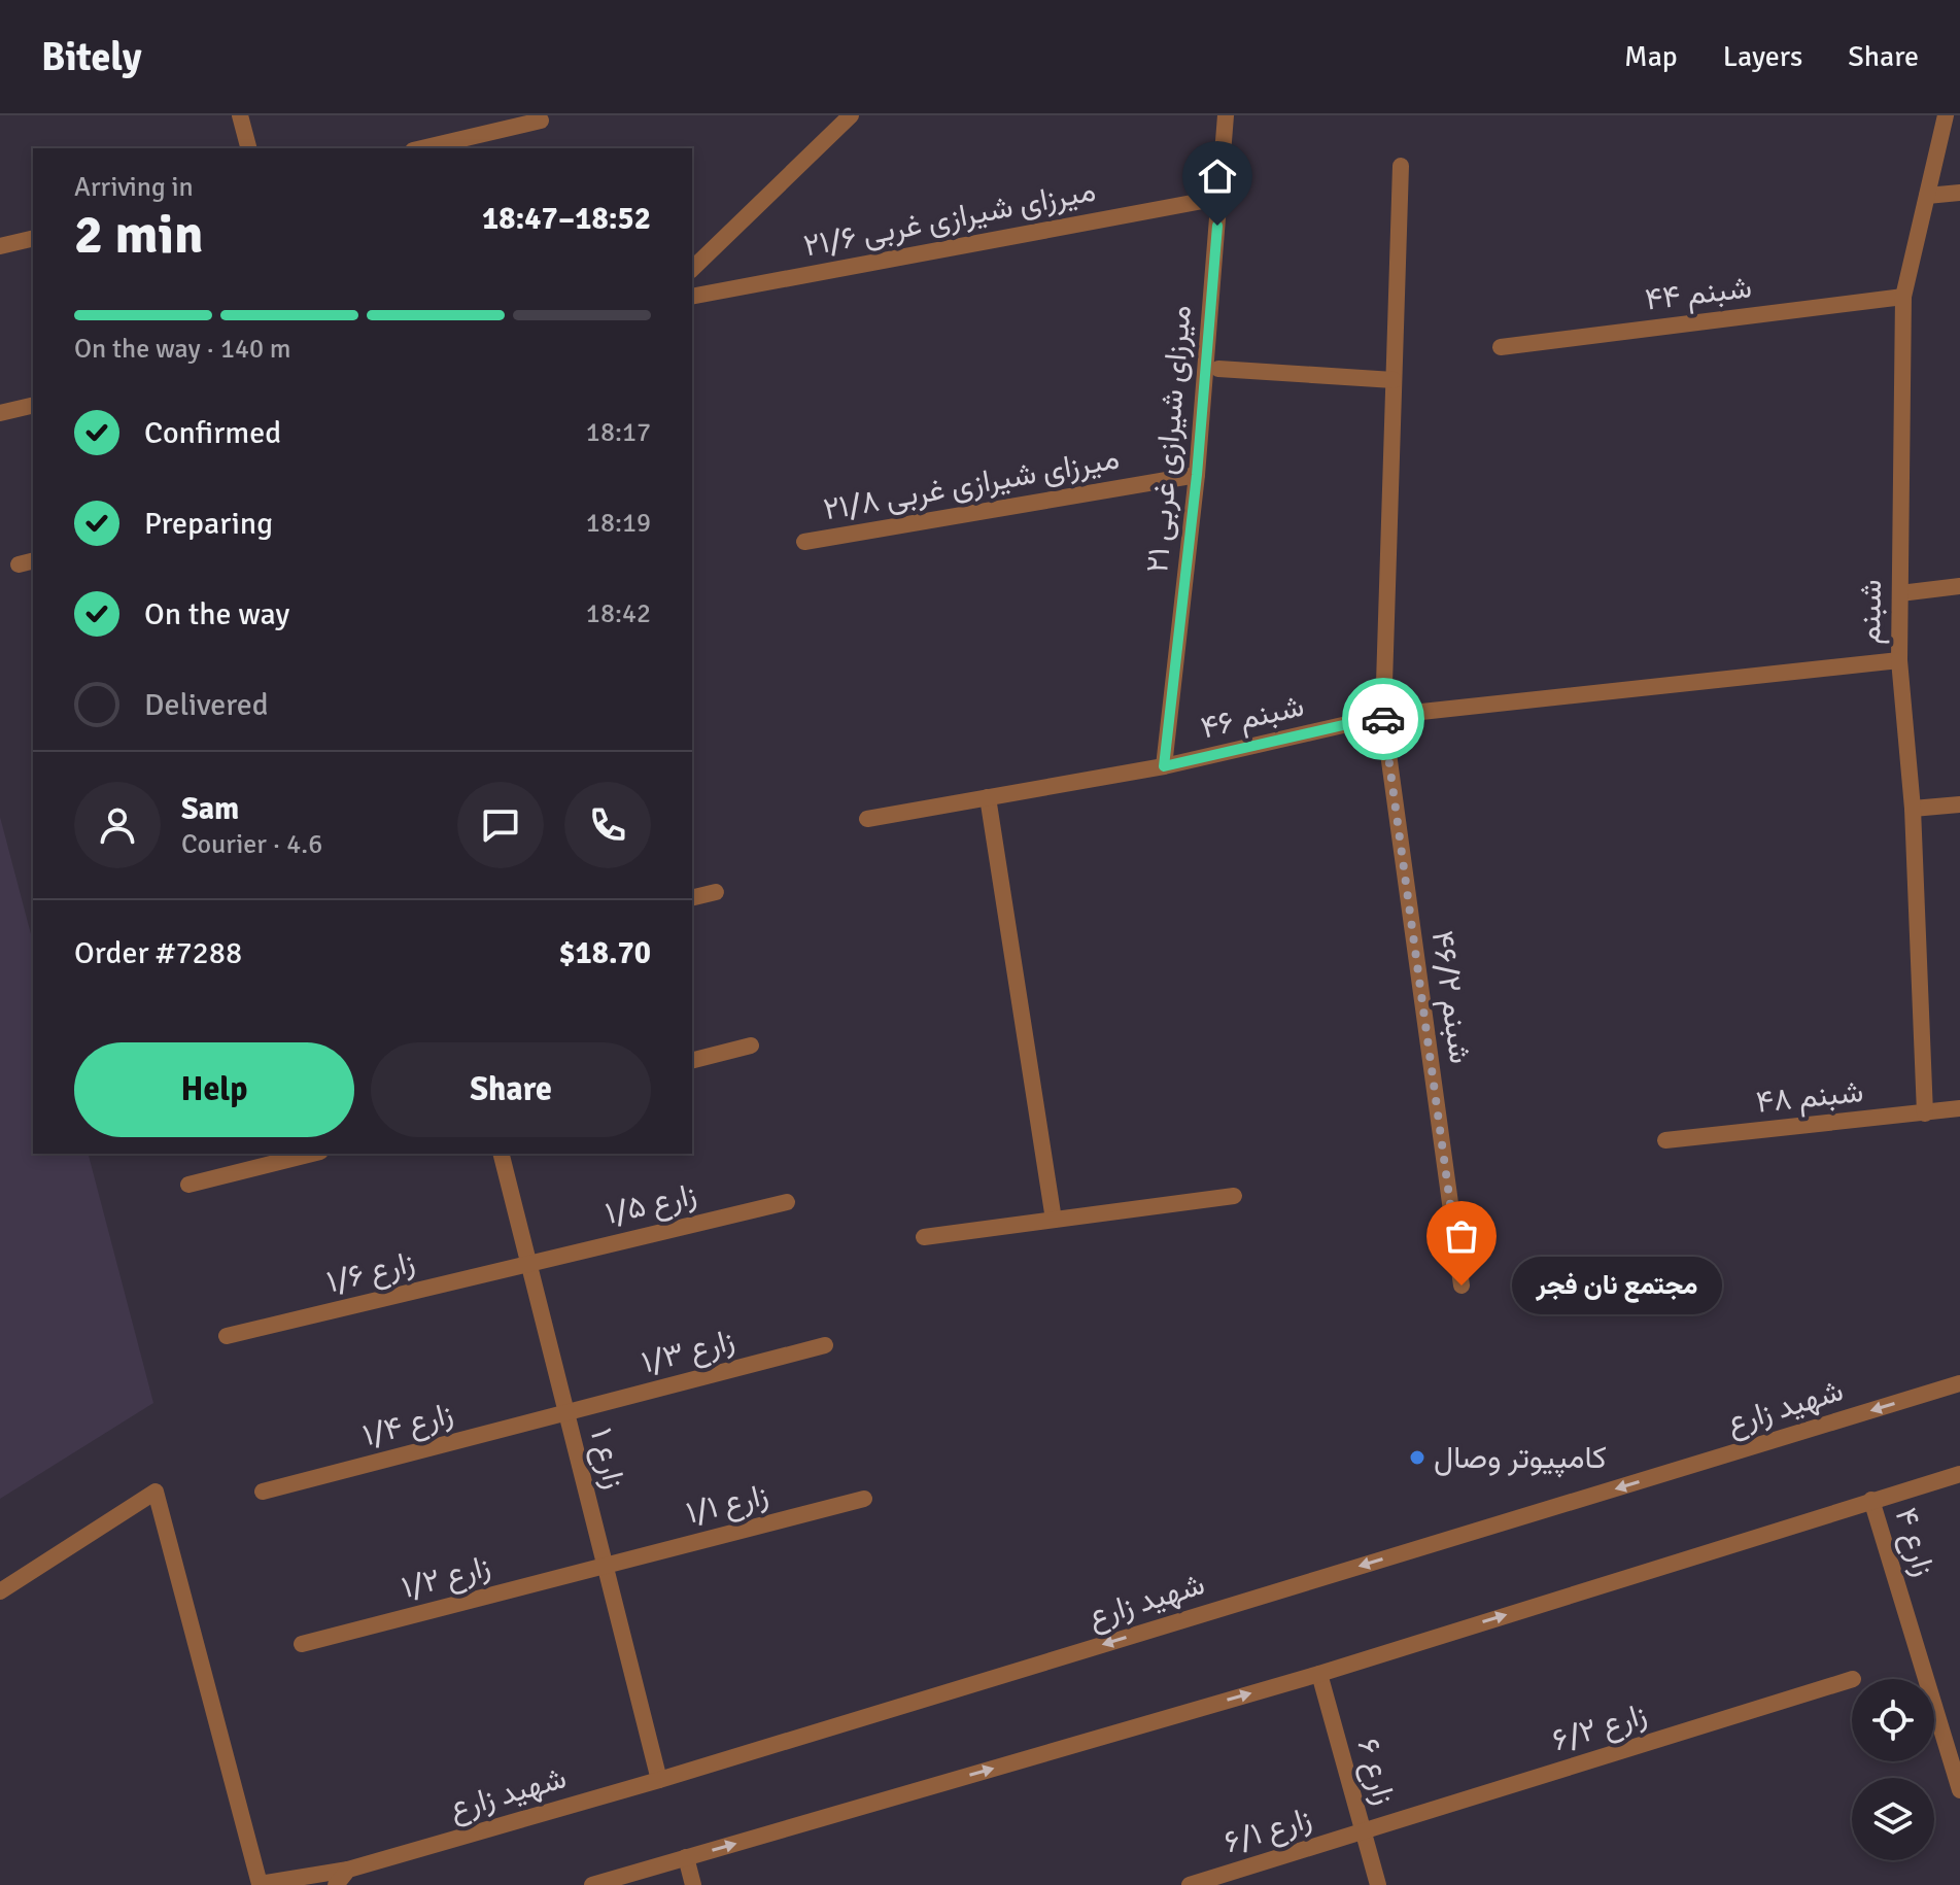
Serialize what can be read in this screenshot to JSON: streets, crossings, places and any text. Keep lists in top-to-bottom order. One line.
{"streets":{"street":["۲۱/۶ میرزای شیرازی غربی","شبنم ۴۴","۲۱ میرزای شیرازی غربی","۲۱/۸ میرزای شیرازی غربی","شبنم","۴۶ شبنم","۴۶/۲ شبنم","۴۸ شبنم","۱/۵ زارع","۱/۶ زارع","۱/۳ زارع","شهید زارع","۱/۴ زارع","۱ زارع","۱/۱ زارع","۴ زارع","۱/۲ زارع","۶/۲ زارع","۶ زارع","۶/۱ زارع"]},"crossings":[["۲۱/۶ میرزای شیرازی غربی","۲۱ میرزای شیرازی غربی"],["شبنم ۴۴","شبنم"],["۲۱ میرزای شیرازی غربی","۲۱/۸ میرزای شیرازی غربی"],["۲۱ میرزای شیرازی غربی","۴۶ شبنم"],["شبنم","۴۶ شبنم"],["شبنم","۴۸ شبنم"],["۴۶ شبنم","۴۶/۲ شبنم"],["۱/۵ زارع","۱/۶ زارع"],["۱/۵ زارع","۱ زارع"],["۱/۶ زارع","۱ زارع"],["۱/۳ زارع","۱/۴ زارع"],["۱/۳ زارع","۱ زارع"],["شهید زارع","۱ زارع"],["۱/۴ زارع","۱ زارع"],["۱ زارع","۱/۱ زارع"],["۱ زارع","۱/۲ زارع"],["۱/۱ زارع","۱/۲ زارع"],["۶/۲ زارع","۶ زارع"],["۶/۲ زارع","۶/۱ زارع"],["۶ زارع","۶/۱ زارع"]],"places":["مجتمع نان فجر","کامپیوتر وصال"],"page":{"header":"Bitely","nav":["Map","Layers","Share"],"heading":["2 min","Arriving in","18:47–18:52"],"panel":["Sam","Courier · 4.6","Order #7288","$18.70"],"bar":"On the way · 140 m","list":[["Confirmed","18:17"],["Preparing","18:19"],["On the way","18:42"],"Delivered"],"buttons":["Help","Share"],"bubble":"مجتمع نان فجر"}}
